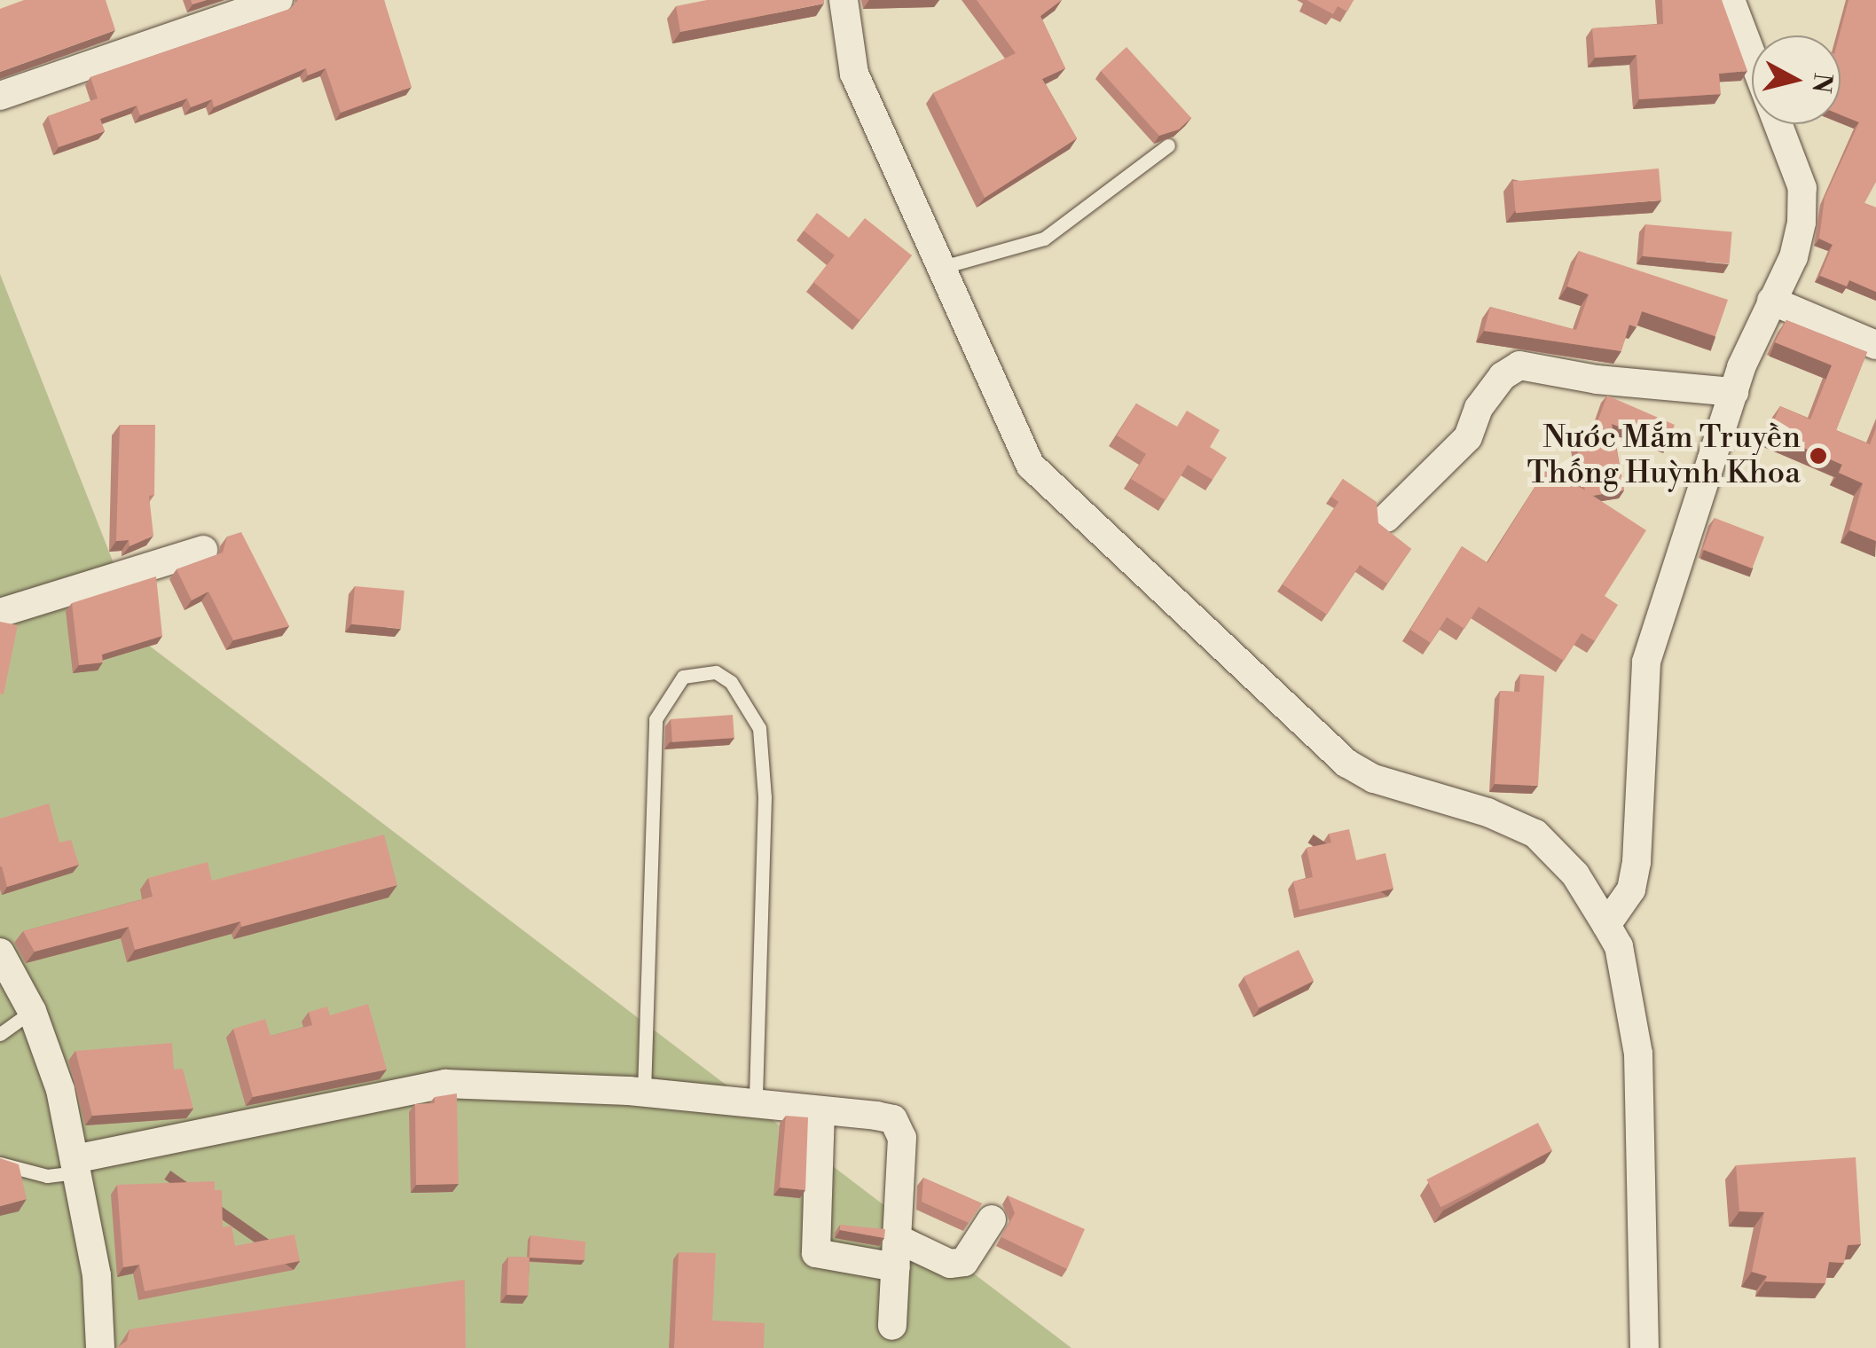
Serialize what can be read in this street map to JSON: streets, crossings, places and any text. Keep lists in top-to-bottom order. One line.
{"places":["Nước Mắm Truyền Thống Huỳnh Khoa"],"north":"right"}
